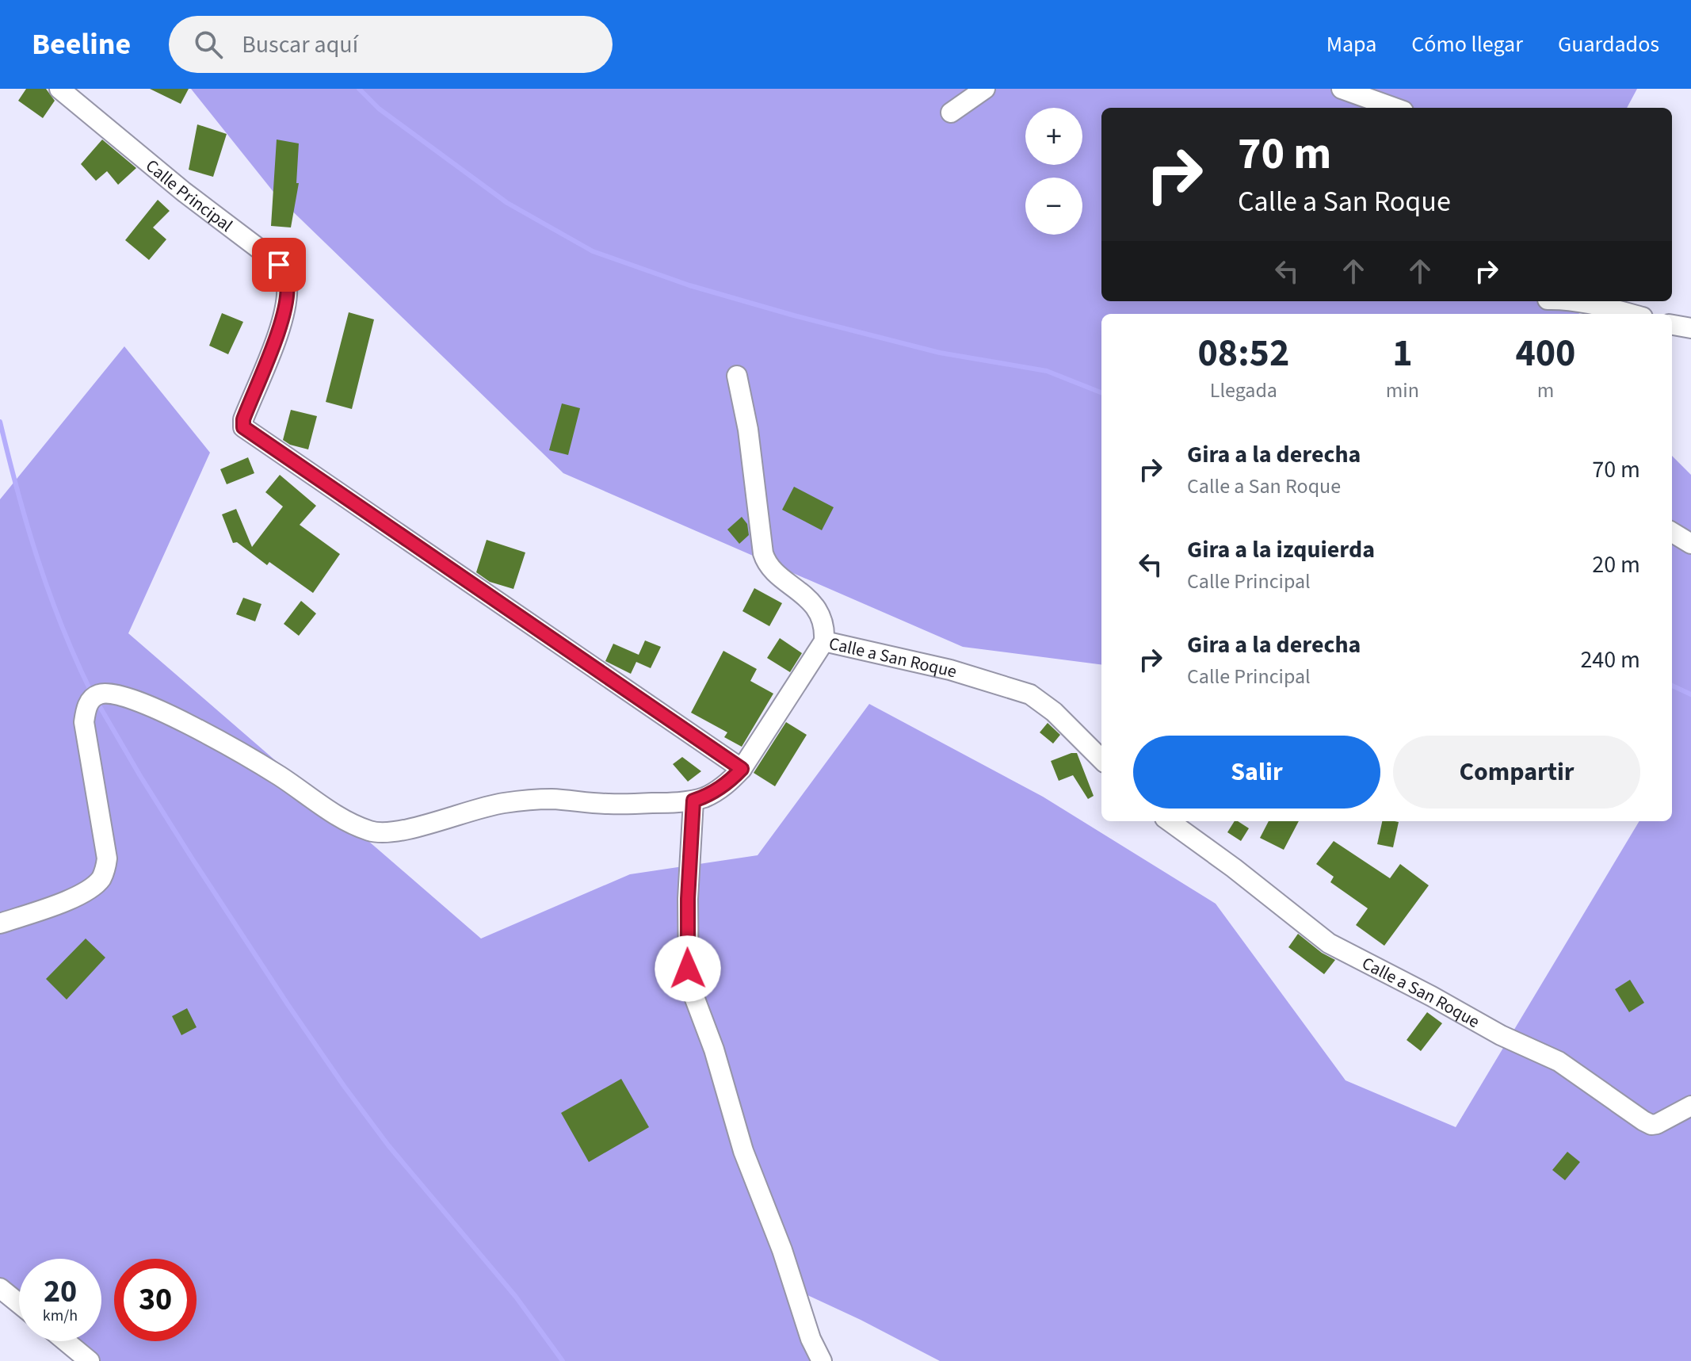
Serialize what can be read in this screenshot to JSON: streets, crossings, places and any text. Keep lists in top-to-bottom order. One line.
{"streets":{"street":["Calle Principal","Calle a San Roque"]},"crossings":[["Calle Principal","Calle a San Roque"]],"page":{"header":"Beeline","search":"Buscar aquí","nav":["Mapa","Cómo llegar","Guardados"],"map_buttons":["+","−"],"turn":["70 m","Calle a San Roque"],"eta":["08:52","Llegada","1","min","400","m"],"list":[{"name":"Gira a la derecha","note":"Calle a San Roque","value":"70 m"},{"name":"Gira a la izquierda","note":"Calle Principal","value":"20 m"},{"name":"Gira a la derecha","note":"Calle Principal","value":"240 m"}],"buttons":["Salir","Compartir"],"speed":"20 km/h","limit":"30"}}
